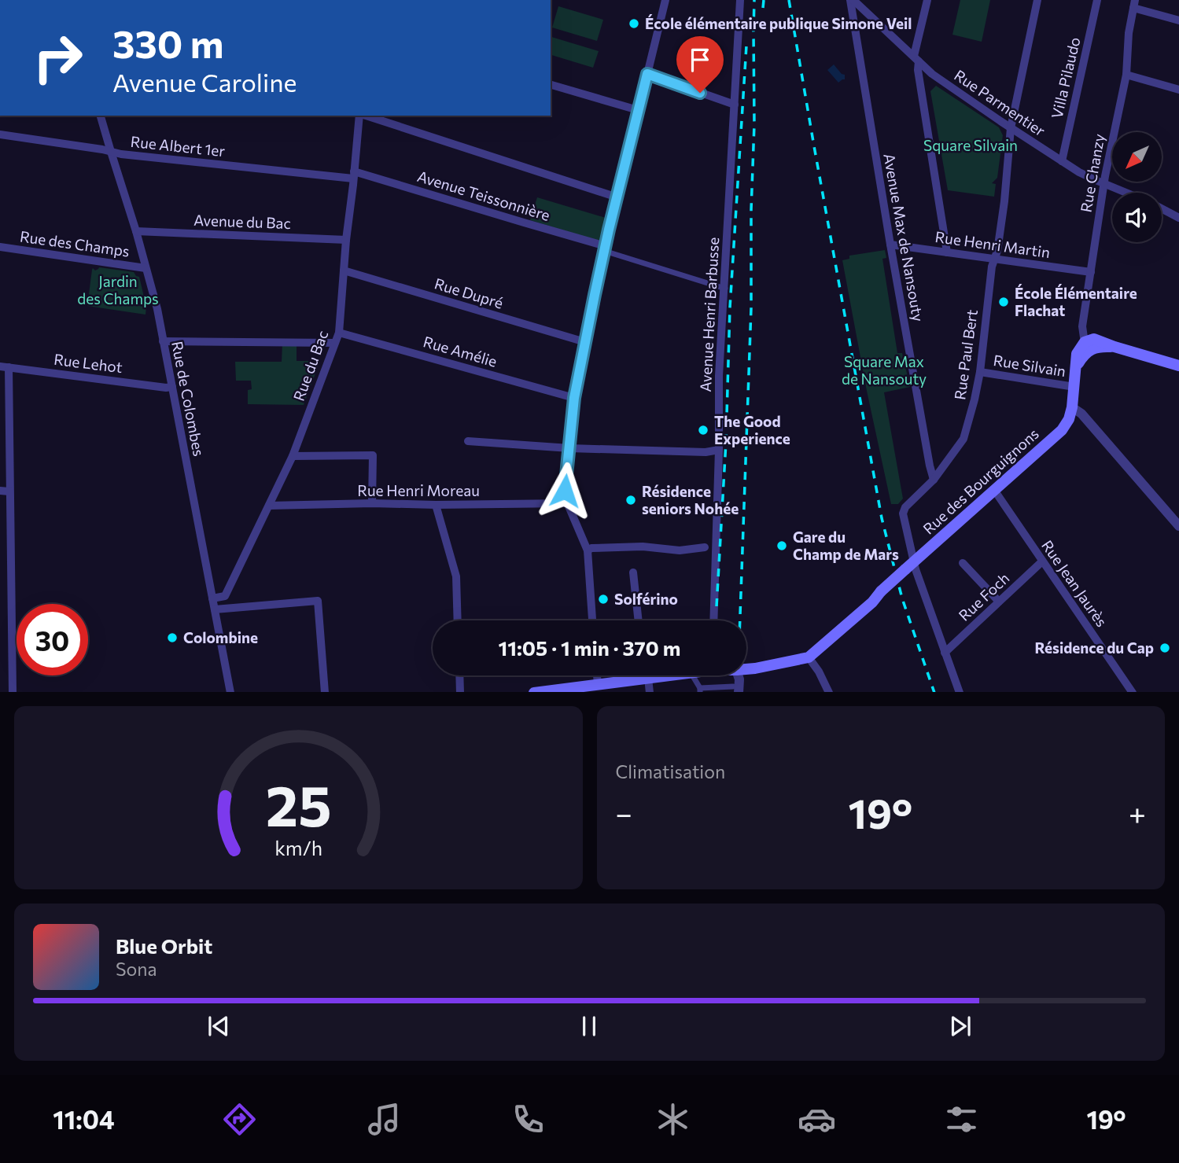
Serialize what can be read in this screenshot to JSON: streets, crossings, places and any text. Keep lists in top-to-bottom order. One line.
{"streets":{"main road":["Rue des Bourguignons"],"street":["Villa Pilaudo","Rue Parmentier","Rue Albert 1er","Rue Chanzy","Avenue Teissonnière","Avenue du Bac","Avenue Max de Nansouty","Rue des Champs","Rue Henri Martin","Rue Dupré","Avenue Henri Barbusse","Rue Amélie","Rue Paul Bert","Rue Lehot","Rue du Bac","Rue Silvain","Rue de Colombes","Rue Henri Moreau","Rue Jean Jaurès","Rue Foch"]},"crossings":[["Villa Pilaudo","Rue Parmentier"],["Rue Parmentier","Rue Chanzy"],["Rue Parmentier","Avenue Max de Nansouty"],["Rue Parmentier","Rue Paul Bert"],["Rue Albert 1er","Avenue Teissonnière"],["Rue Albert 1er","Rue du Bac"],["Rue Albert 1er","Rue de Colombes"],["Rue Chanzy","Rue Henri Martin"],["Rue Chanzy","Rue des Bourguignons"],["Avenue Teissonnière","Rue du Bac"],["Avenue du Bac","Rue du Bac"],["Avenue du Bac","Rue de Colombes"],["Avenue Max de Nansouty","Rue Henri Martin"],["Avenue Max de Nansouty","Rue Paul Bert"],["Rue des Champs","Rue de Colombes"],["Rue Henri Martin","Rue Paul Bert"],["Rue Dupré","Rue du Bac"],["Rue Amélie","Rue du Bac"],["Rue Paul Bert","Rue Silvain"],["Rue Paul Bert","Rue des Bourguignons"],["Rue Lehot","Rue de Colombes"],["Rue du Bac","Rue Henri Moreau"],["Rue Silvain","Rue des Bourguignons"],["Rue des Bourguignons","Rue Jean Jaurès"],["Rue Jean Jaurès","Rue Foch"]],"parks":["Square Silvain","Jardin des Champs","Square Max de Nansouty"],"places":["École élémentaire publique Simone Veil","École Élémentaire Flachat","The Good Experience","Résidence seniors Nohée","Gare du Champ de Mars","Solférino","Colombine","Résidence du Cap"],"north":"bottom left","page":{"turn":["330 m","Avenue Caroline"],"limit":"30","trip":"11:05 · 1 min · 370 m","tile":"Climatisation","heat":["−","19°","+"],"song":["Blue Orbit","Sona"],"tabs":["11:04","19°"],"gauge":["25","km/h"]}}
